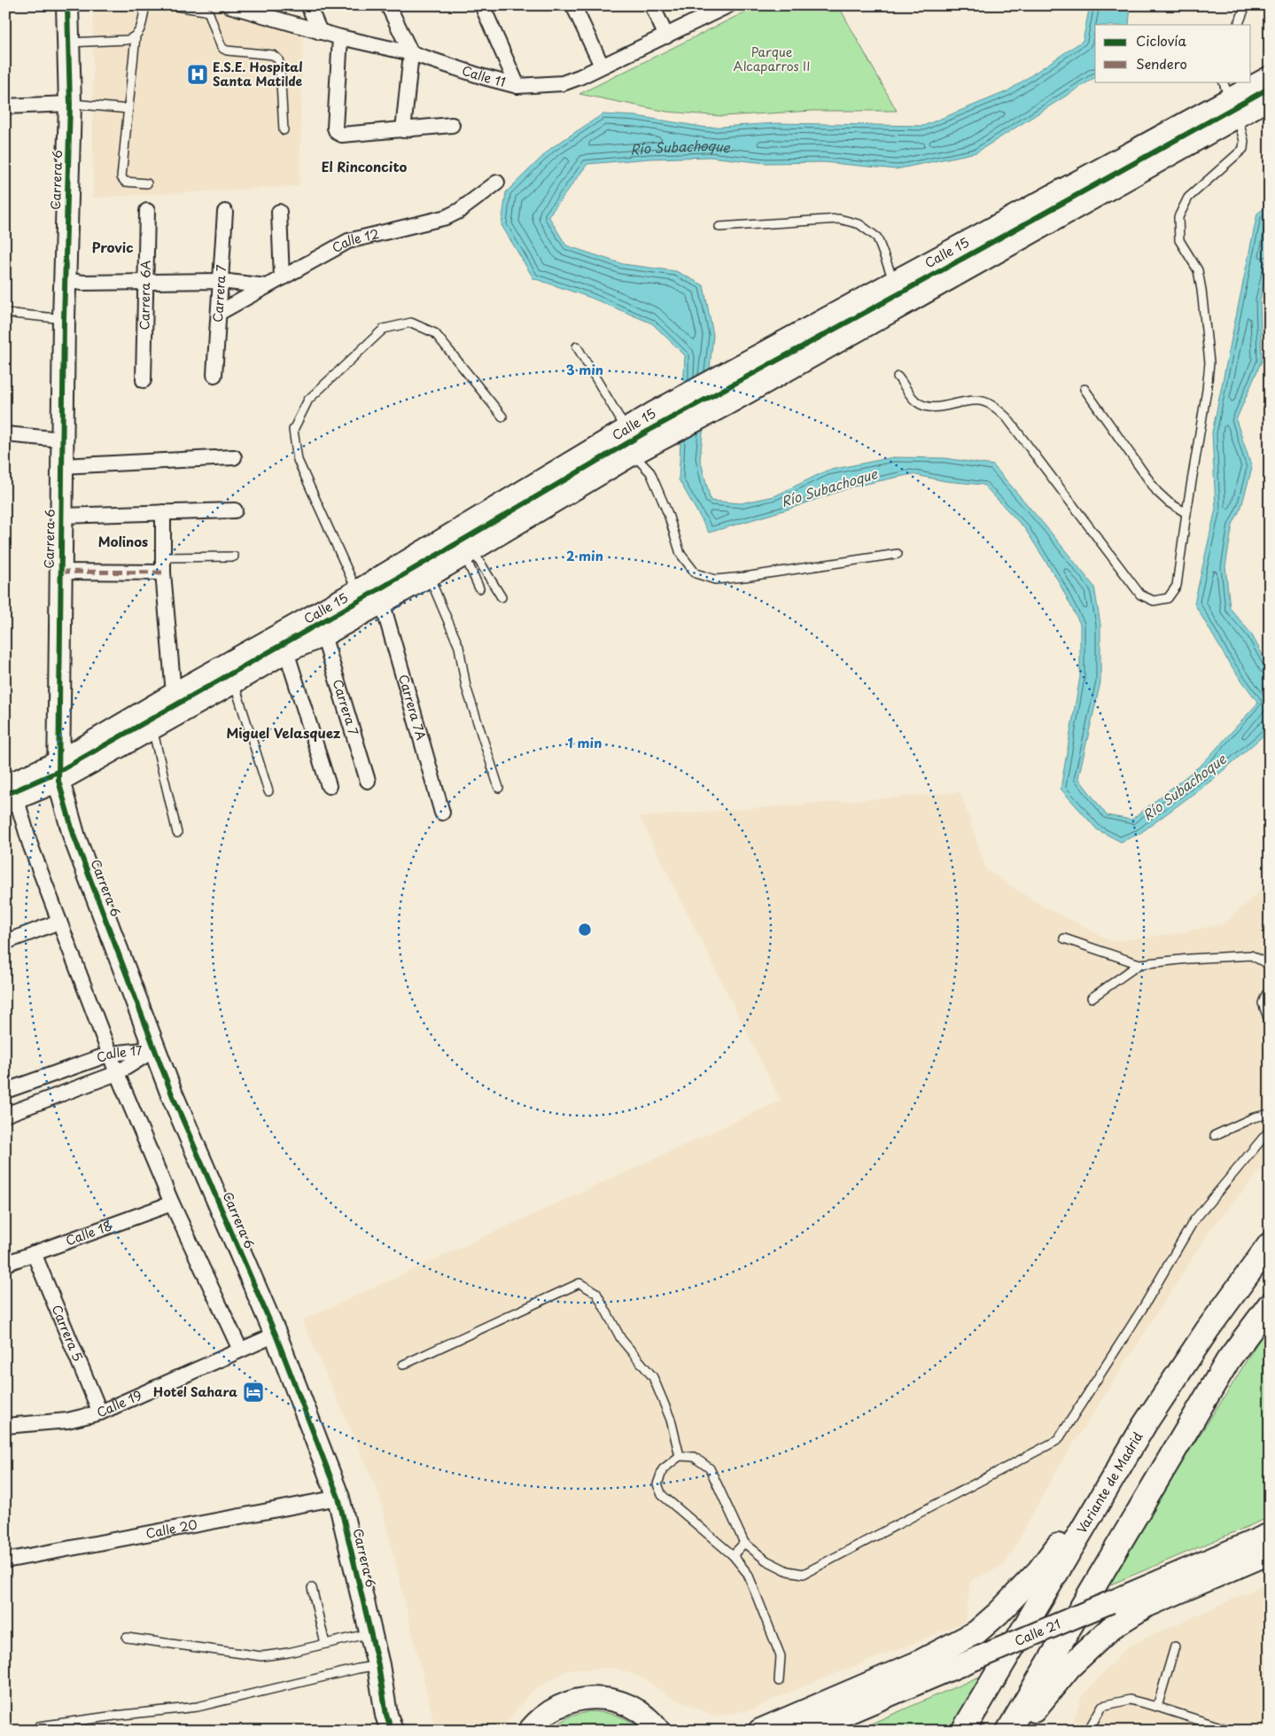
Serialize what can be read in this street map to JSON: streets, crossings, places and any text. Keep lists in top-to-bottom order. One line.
{"streets":{"main road":["Variante de Madrid"],"street":["Calle 11","Carrera 6","Calle 12","Calle 15","Carrera 7","Carrera 6A","Carrera 7A","Calle 17","Calle 18","Carrera 5","Calle 19","Calle 20","Calle 21"]},"crossings":[["Carrera 6","Calle 15"],["Carrera 6","Calle 17"],["Carrera 6","Calle 19"],["Carrera 6","Calle 20"],["Calle 12","Carrera 7"],["Calle 15","Carrera 7"],["Calle 15","Carrera 7A"],["Calle 18","Carrera 5"],["Carrera 5","Calle 19"]],"districts":["El Rinconcito","Provic","Molinos","Miguel Velasquez"],"water":["Río Subachoque"],"parks":["Parque Alcaparros II"],"places":{"hospital":["E.S.E. Hospital Santa Matilde"],"hotel":["Hotel Sahara"]},"legend":["Ciclovía","Sendero"],"rings":["3 min","2 min","1 min"]}
